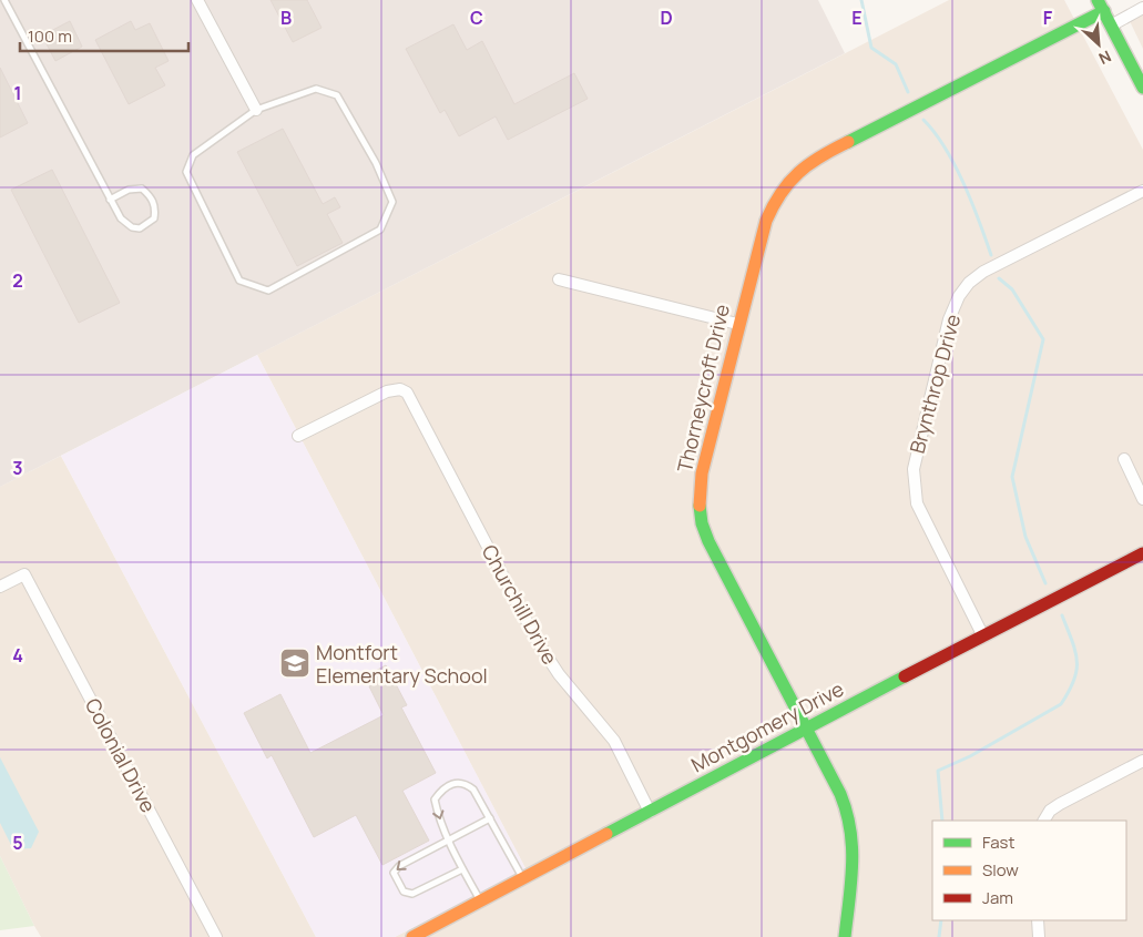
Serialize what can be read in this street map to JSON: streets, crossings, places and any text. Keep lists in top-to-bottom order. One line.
{"streets":{"street":["Brynthrop Drive","Thorneycroft Drive","Churchill Drive","Montgomery Drive","Colonial Drive"]},"crossings":[["Brynthrop Drive","Montgomery Drive"],["Thorneycroft Drive","Montgomery Drive"],["Churchill Drive","Montgomery Drive"]],"places":{"school or university":["Montfort Elementary School"]},"legend":["Fast","Slow","Jam"],"scale_bar":"100 m","north":"bottom right","grid":{"columns":["B","C","D","E","F"],"rows":["1","2","3","4","5"]}}
